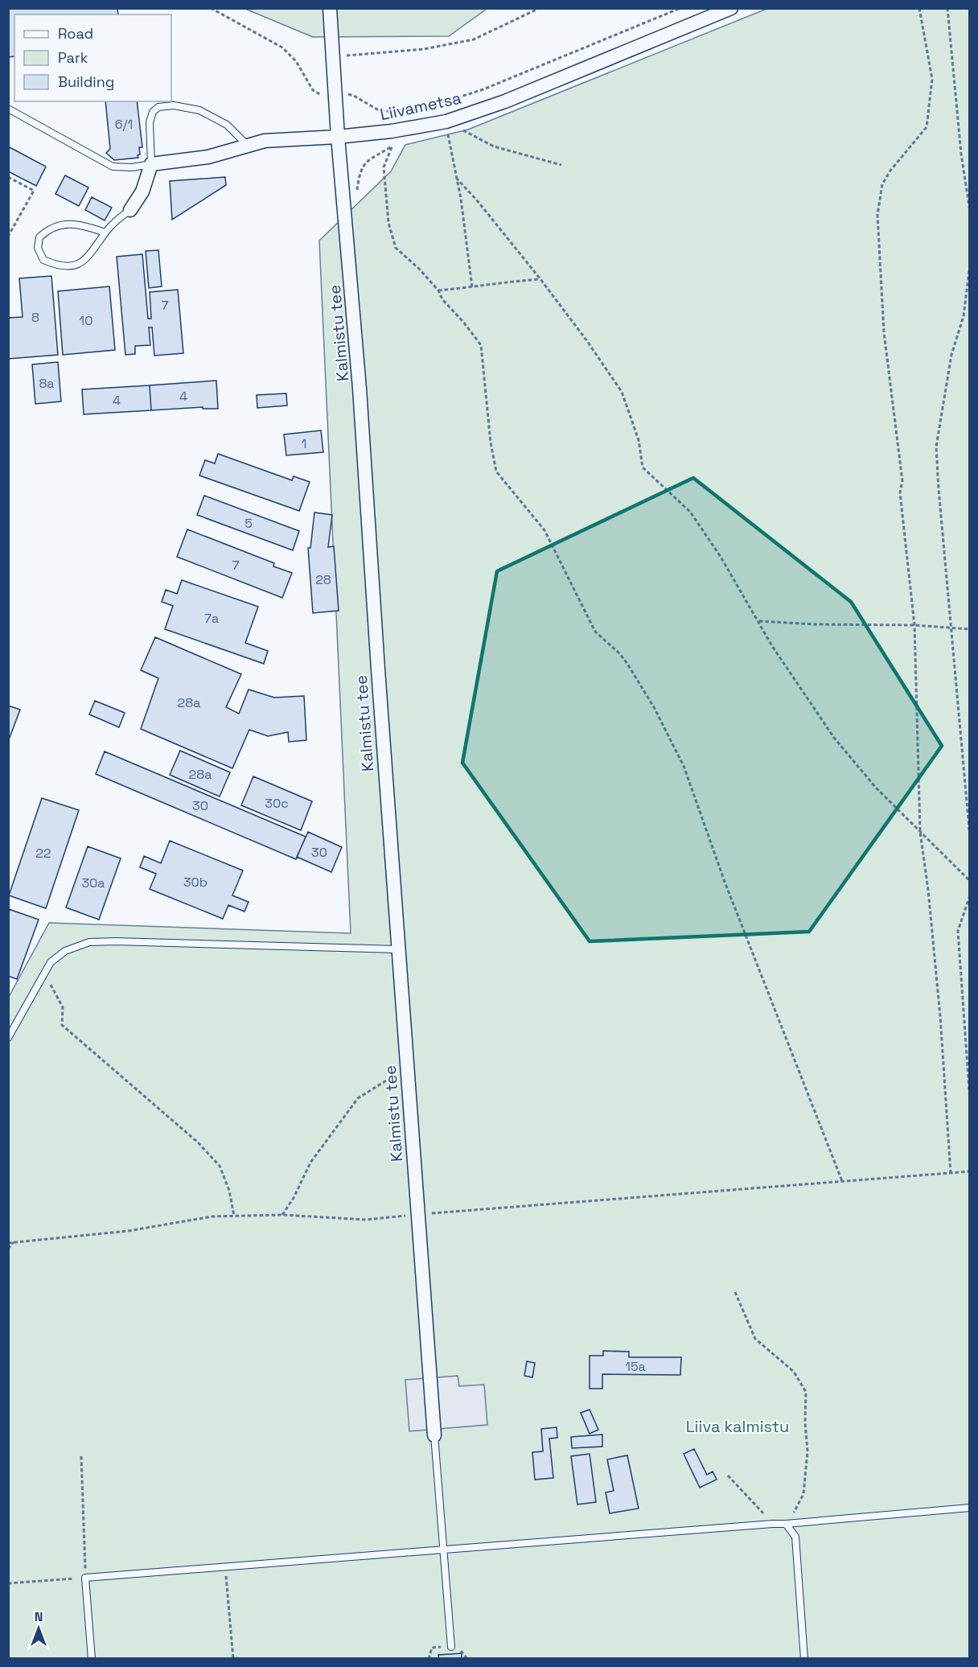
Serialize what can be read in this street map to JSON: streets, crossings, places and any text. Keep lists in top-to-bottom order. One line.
{"streets":{"street":["Liivametsa","Kalmistu tee"]},"crossings":[["Liivametsa","Kalmistu tee"]],"parks":["Liiva kalmistu"],"house_numbers":["6/1","7","8","10","8a","4","4","1","5","7","28","7a","28a","28a","30c","30","30","22","30b","30a","15a"],"legend":["Road","Park","Building"],"north":"top"}
